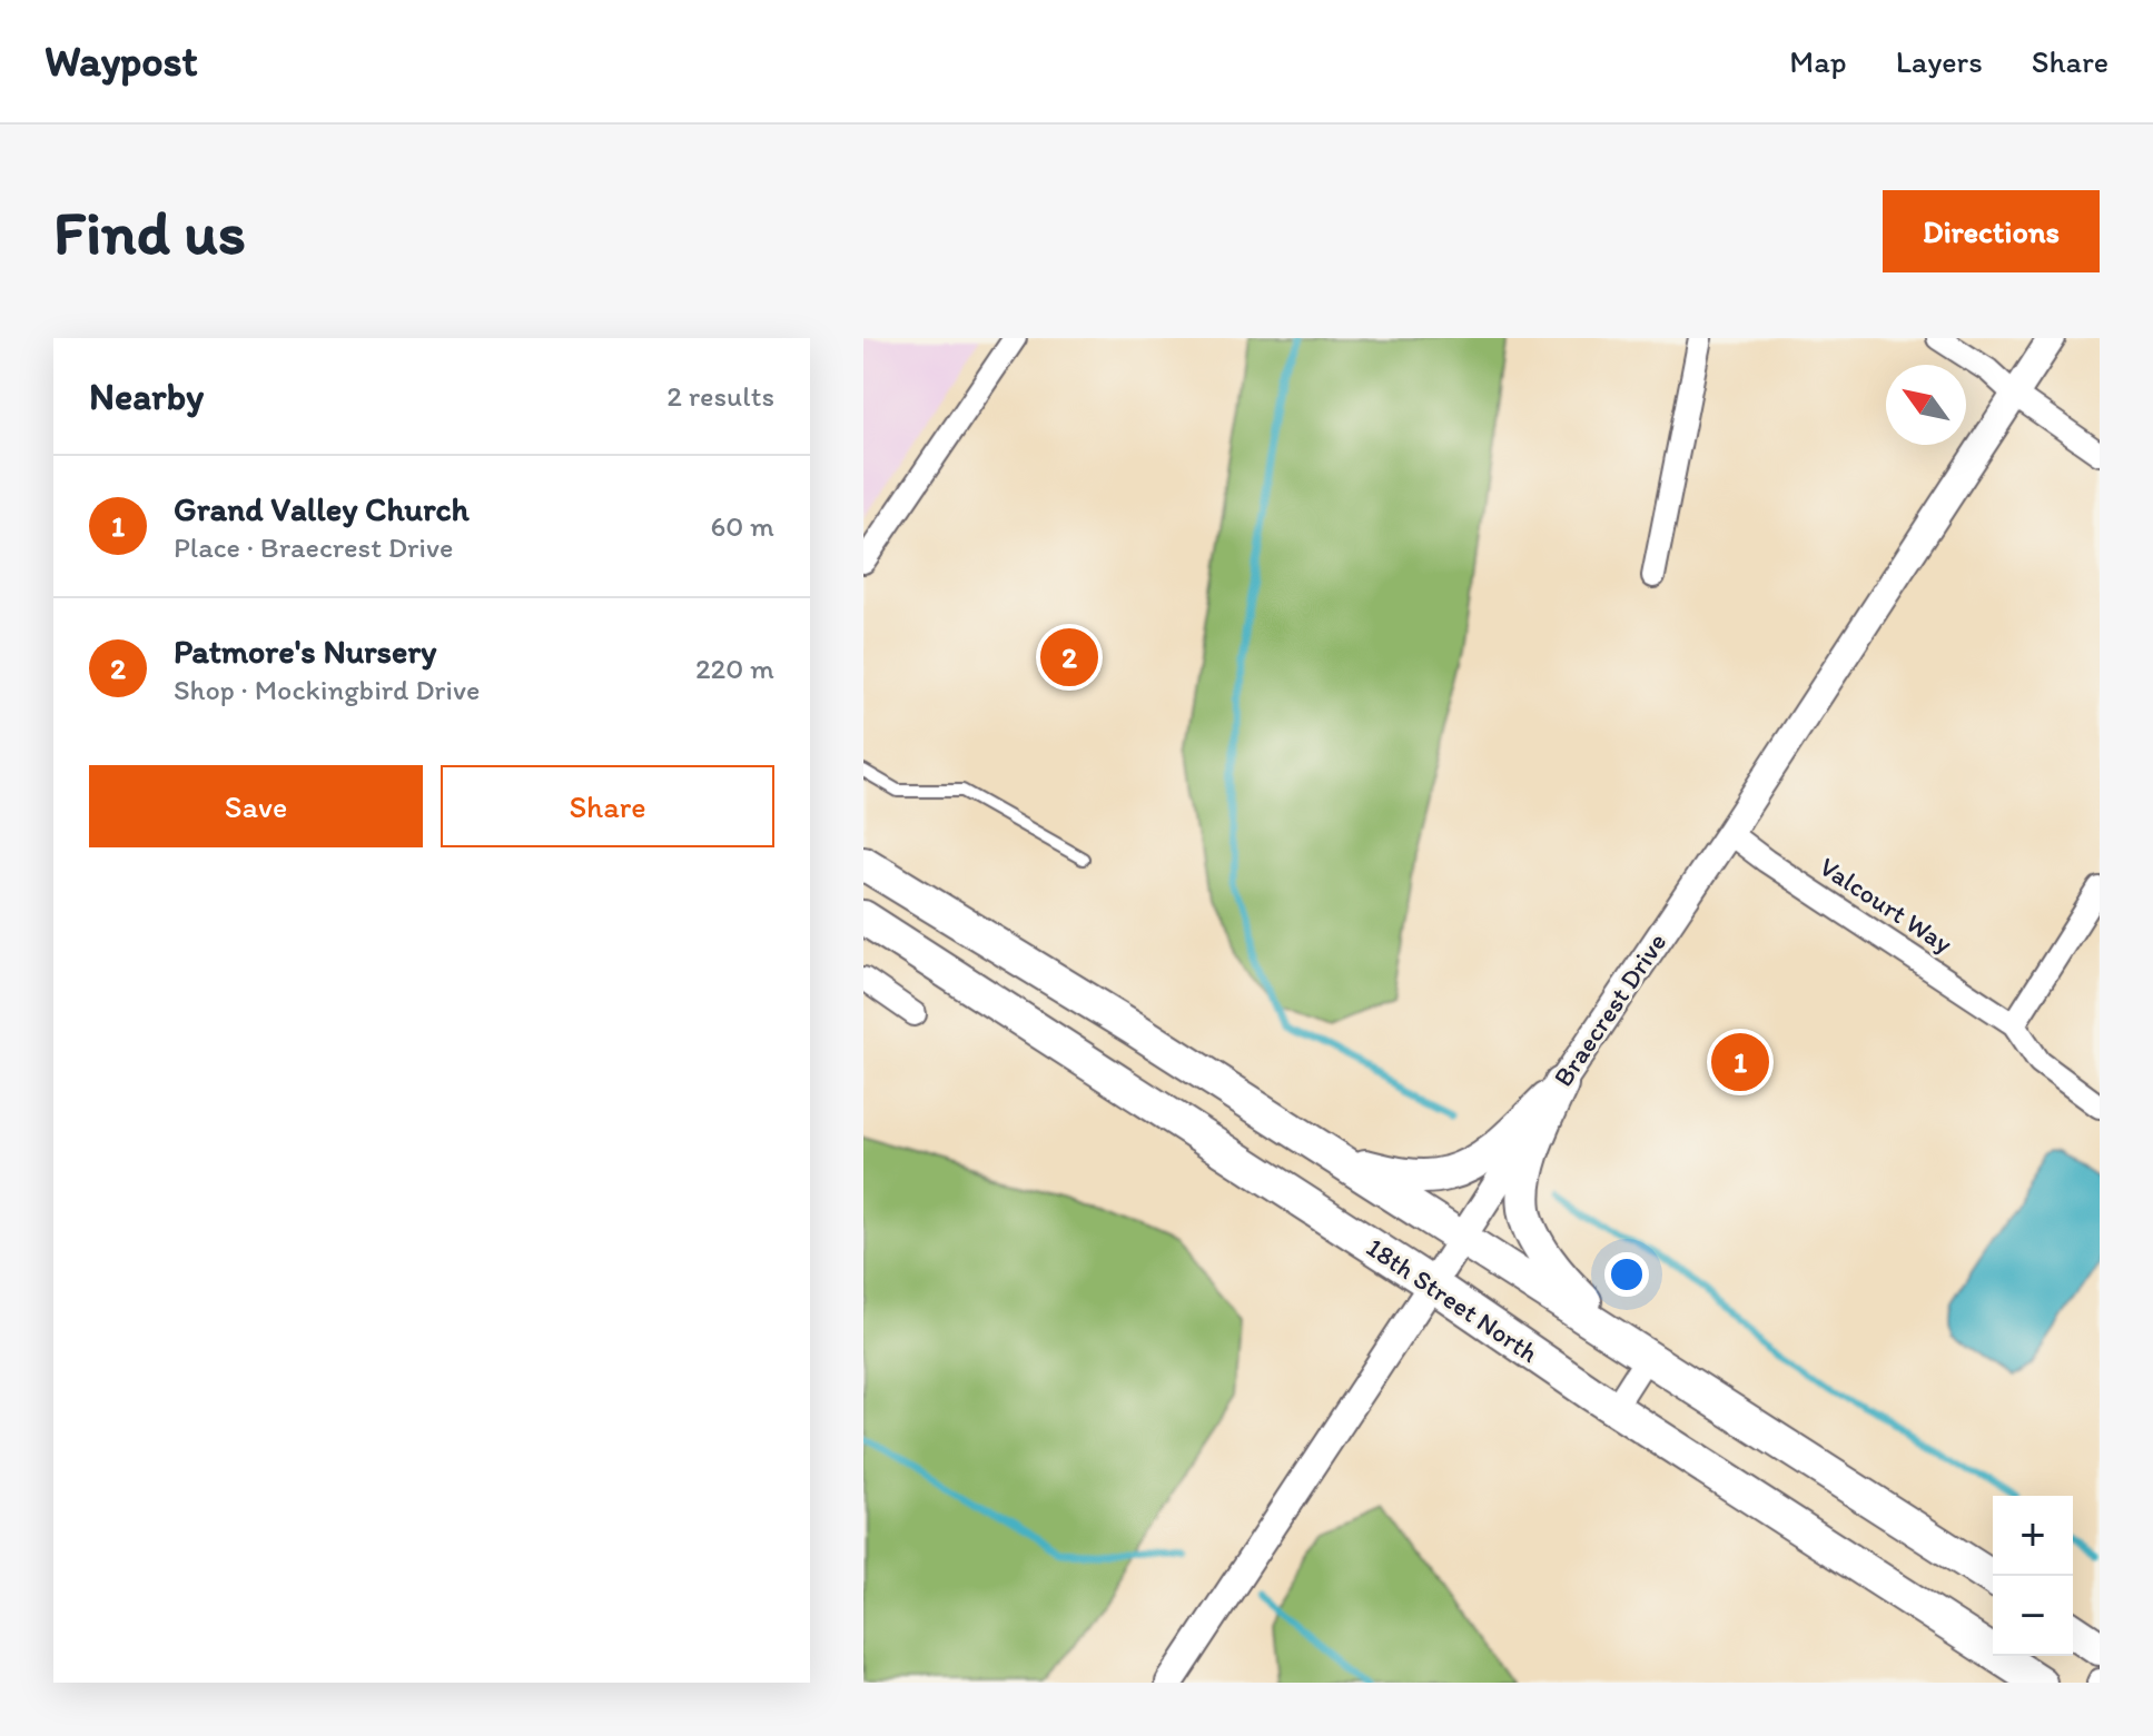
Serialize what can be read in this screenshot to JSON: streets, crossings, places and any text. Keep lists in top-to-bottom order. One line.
{"streets":{"main road":["18th Street North"],"street":["Valcourt Way","Braecrest Drive"]},"crossings":[["Valcourt Way","Braecrest Drive"],["Braecrest Drive","18th Street North"]],"north":"top left","page":{"header":"Waypost","nav":["Map","Layers","Share"],"buttons":["Directions",["Save","Share"]],"title":"Find us","heading":["Nearby","2 results"],"list":[{"mark":"1","name":"Grand Valley Church","note":"Place · Braecrest Drive","value":"60 m"},{"mark":"2","name":"Patmore's Nursery","note":"Shop · Mockingbird Drive","value":"220 m"}],"pins":["2","1"],"map_buttons":["+","−"]}}
